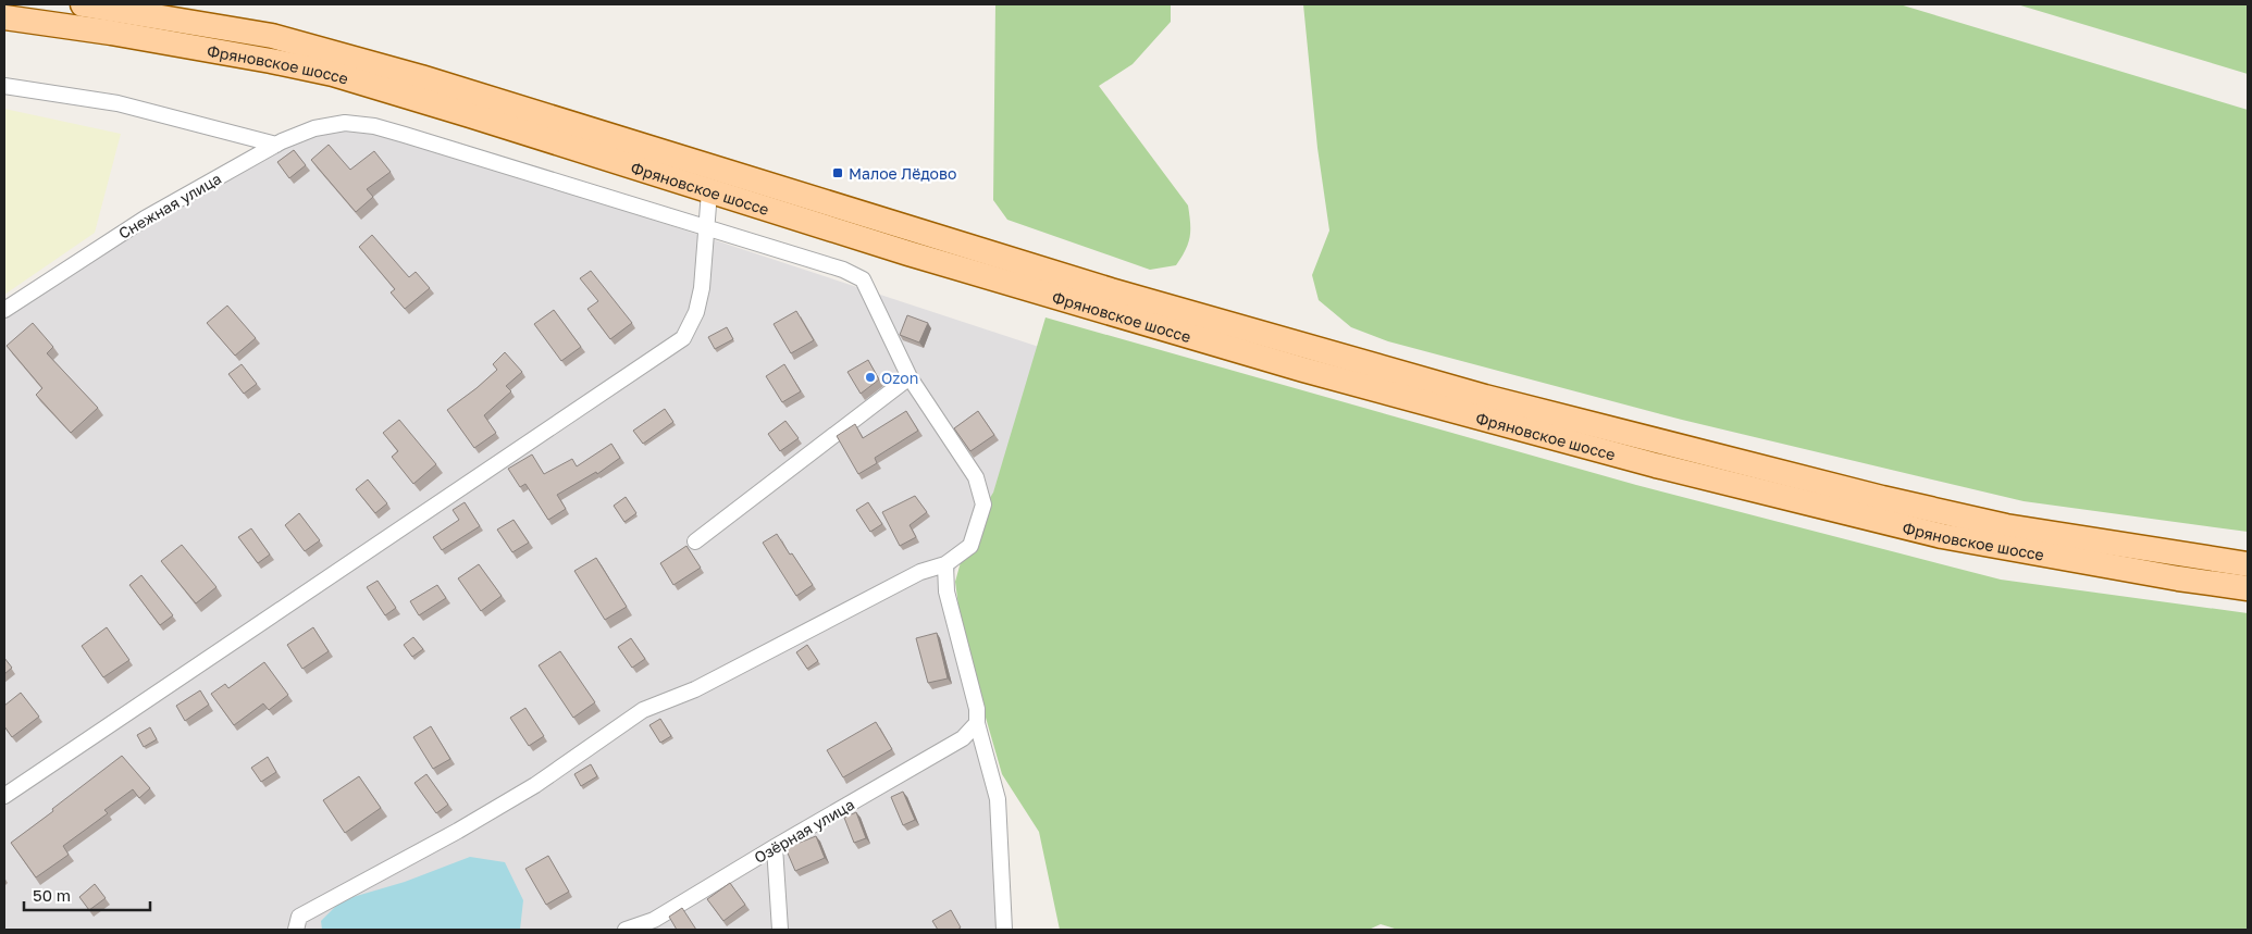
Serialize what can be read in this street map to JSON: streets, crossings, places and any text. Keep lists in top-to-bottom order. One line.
{"streets":{"main road":["Фряновское шоссе"],"street":["Снежная улица","Озёрная улица"]},"places":{"transit":["Малое Лёдово"],"other":["Ozon"]},"scale_bar":"50 m"}
